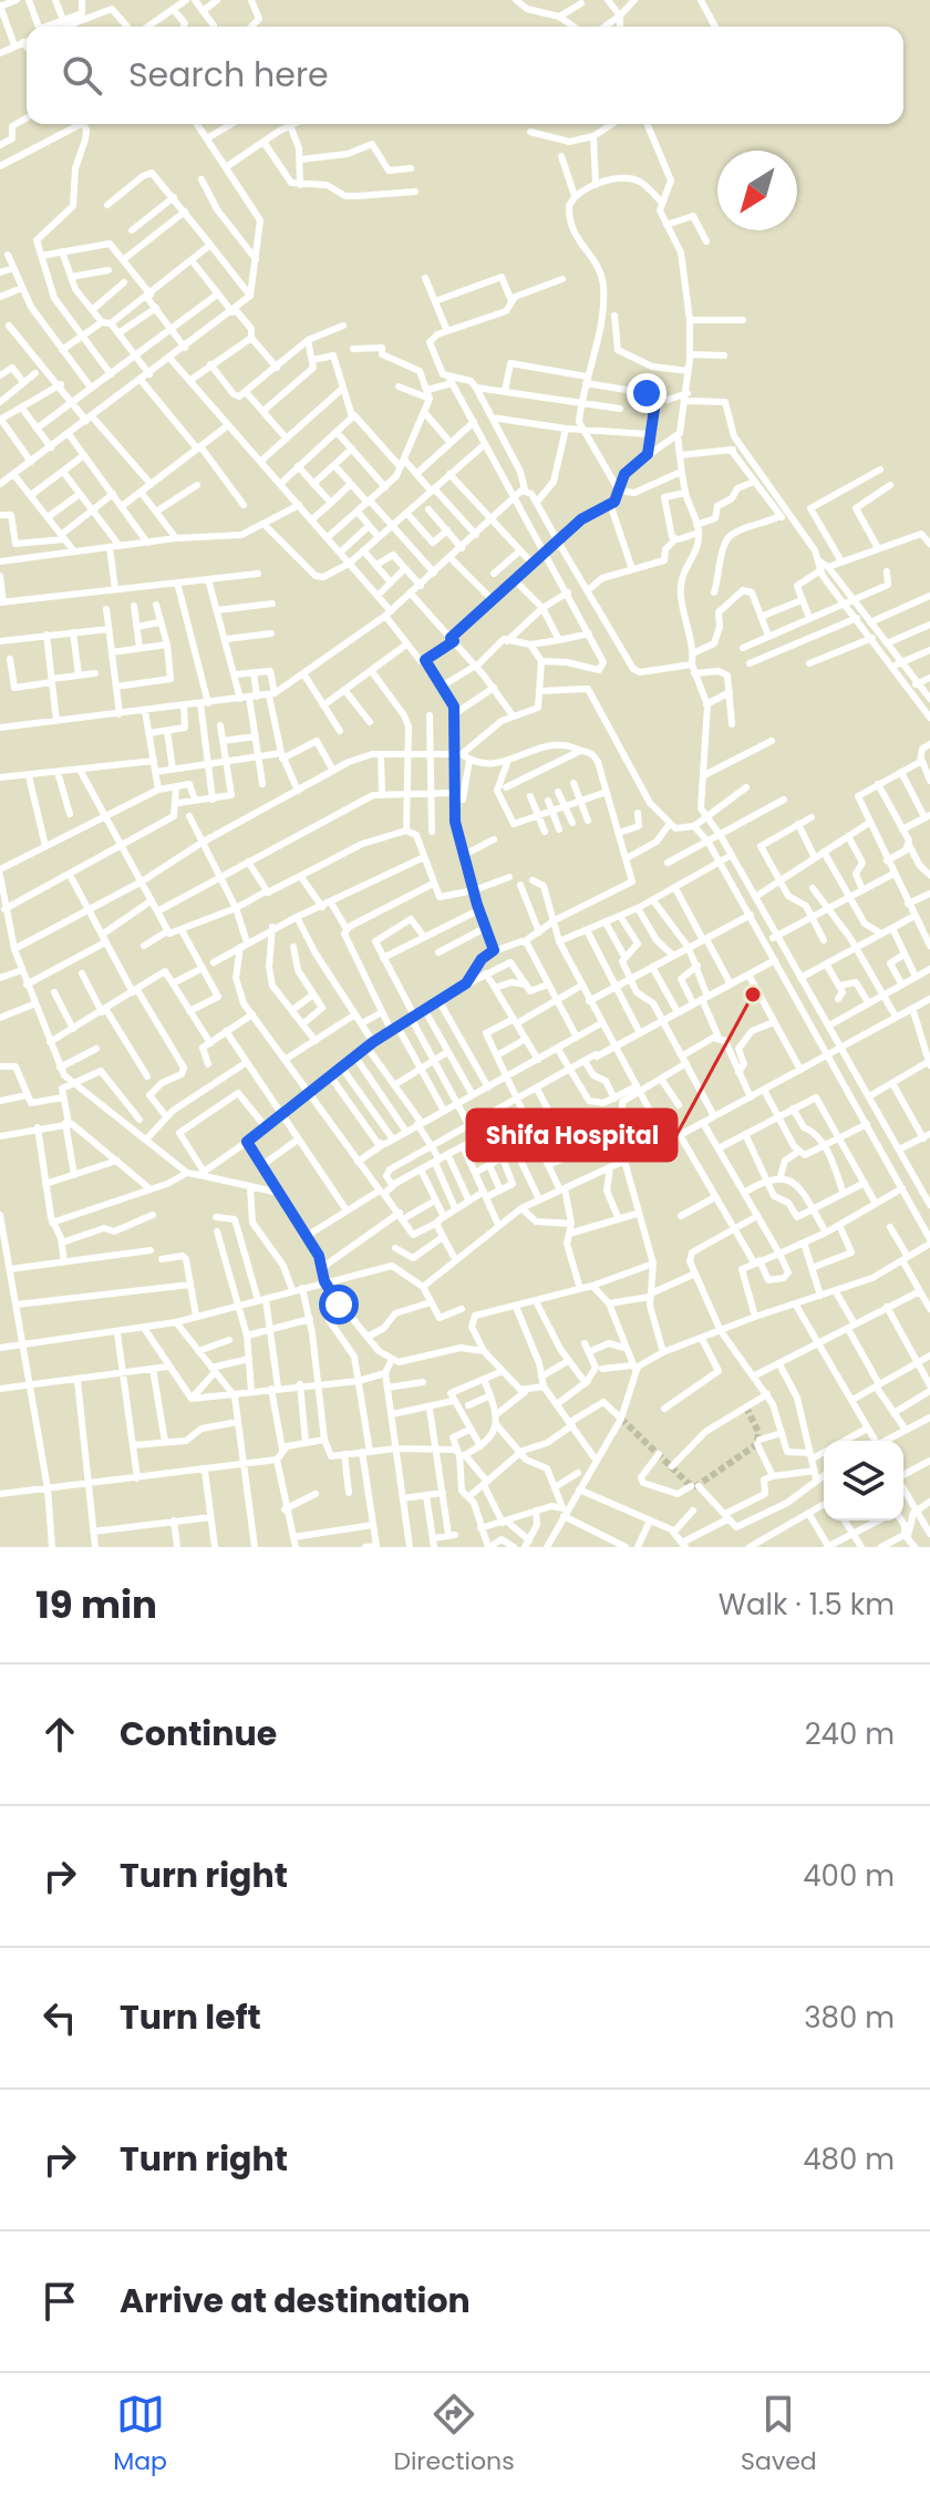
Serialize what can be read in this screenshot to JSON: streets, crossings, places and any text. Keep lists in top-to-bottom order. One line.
{"places":["Shifa Hospital"],"north":"bottom left","page":{"search":"Search here","heading":["19 min","Walk · 1.5 km"],"list":[["Continue","240 m"],["Turn right","400 m"],["Turn left","380 m"],["Turn right","480 m"],"Arrive at destination"],"nav":["Map","Directions","Saved"]}}
